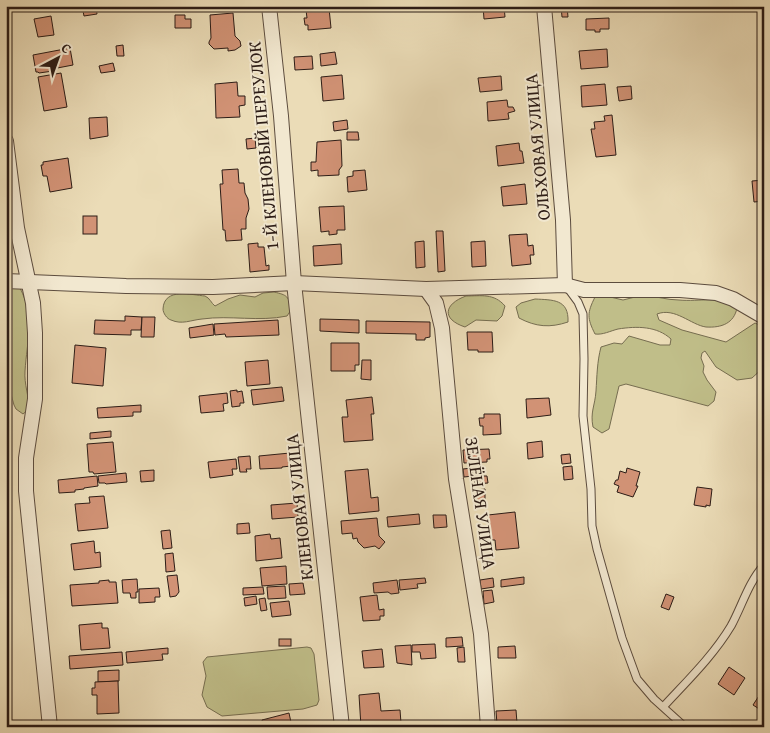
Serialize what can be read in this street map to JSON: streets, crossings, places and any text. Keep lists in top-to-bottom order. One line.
{"streets":{"street":["1-Й КЛЕНОВЫЙ ПЕРЕУЛОК","ОЛЬХОВАЯ УЛИЦА","ЗЕЛЁНАЯ УЛИЦА","КЛЕНОВАЯ УЛИЦА"]},"crossings":[["1-Й КЛЕНОВЫЙ ПЕРЕУЛОК","КЛЕНОВАЯ УЛИЦА"]],"north":"top right"}
